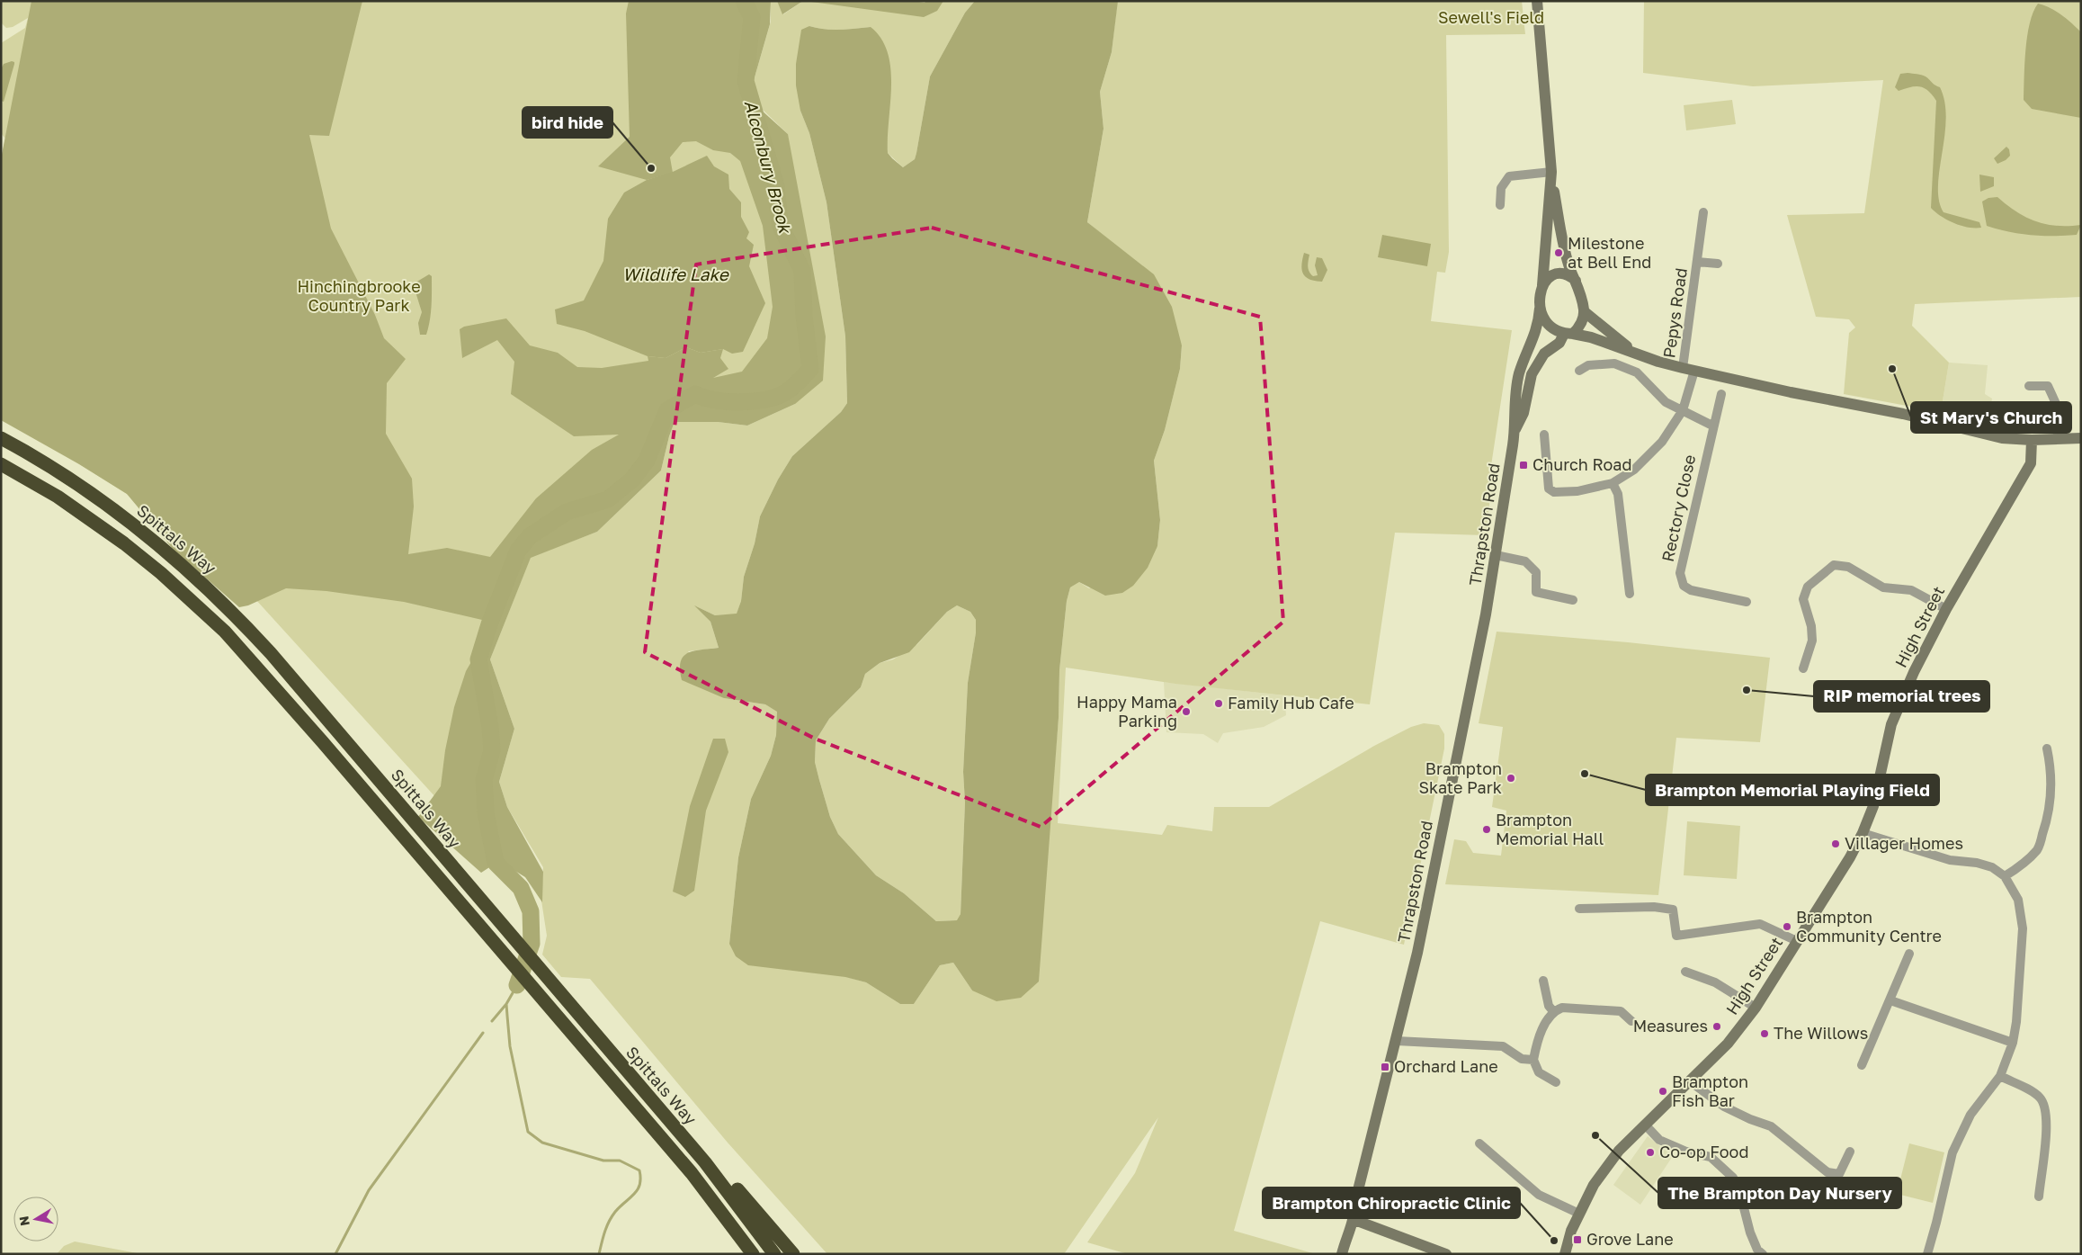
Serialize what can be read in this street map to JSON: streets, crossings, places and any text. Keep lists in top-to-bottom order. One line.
{"streets":{"highway":["Spittals Way"],"main road":["Thrapston Road","High Street"],"street":["Pepys Road","Rectory Close"]},"water":["Alconbury Brook","Wildlife Lake"],"parks":["Sewell's Field","Hinchingbrooke Country Park"],"places":{"other":["bird hide","Milestone at Bell End","St Mary's Church","RIP memorial trees","Family Hub Cafe","Happy Mama Parking","Brampton Memorial Playing Field","Brampton Skate Park","Brampton Memorial Hall","Villager Homes","Brampton Community Centre","Measures","The Willows","Brampton Fish Bar","The Brampton Day Nursery","Co-op Food","Brampton Chiropractic Clinic"],"transit":["Church Road","Orchard Lane","Grove Lane"]},"north":"left"}
